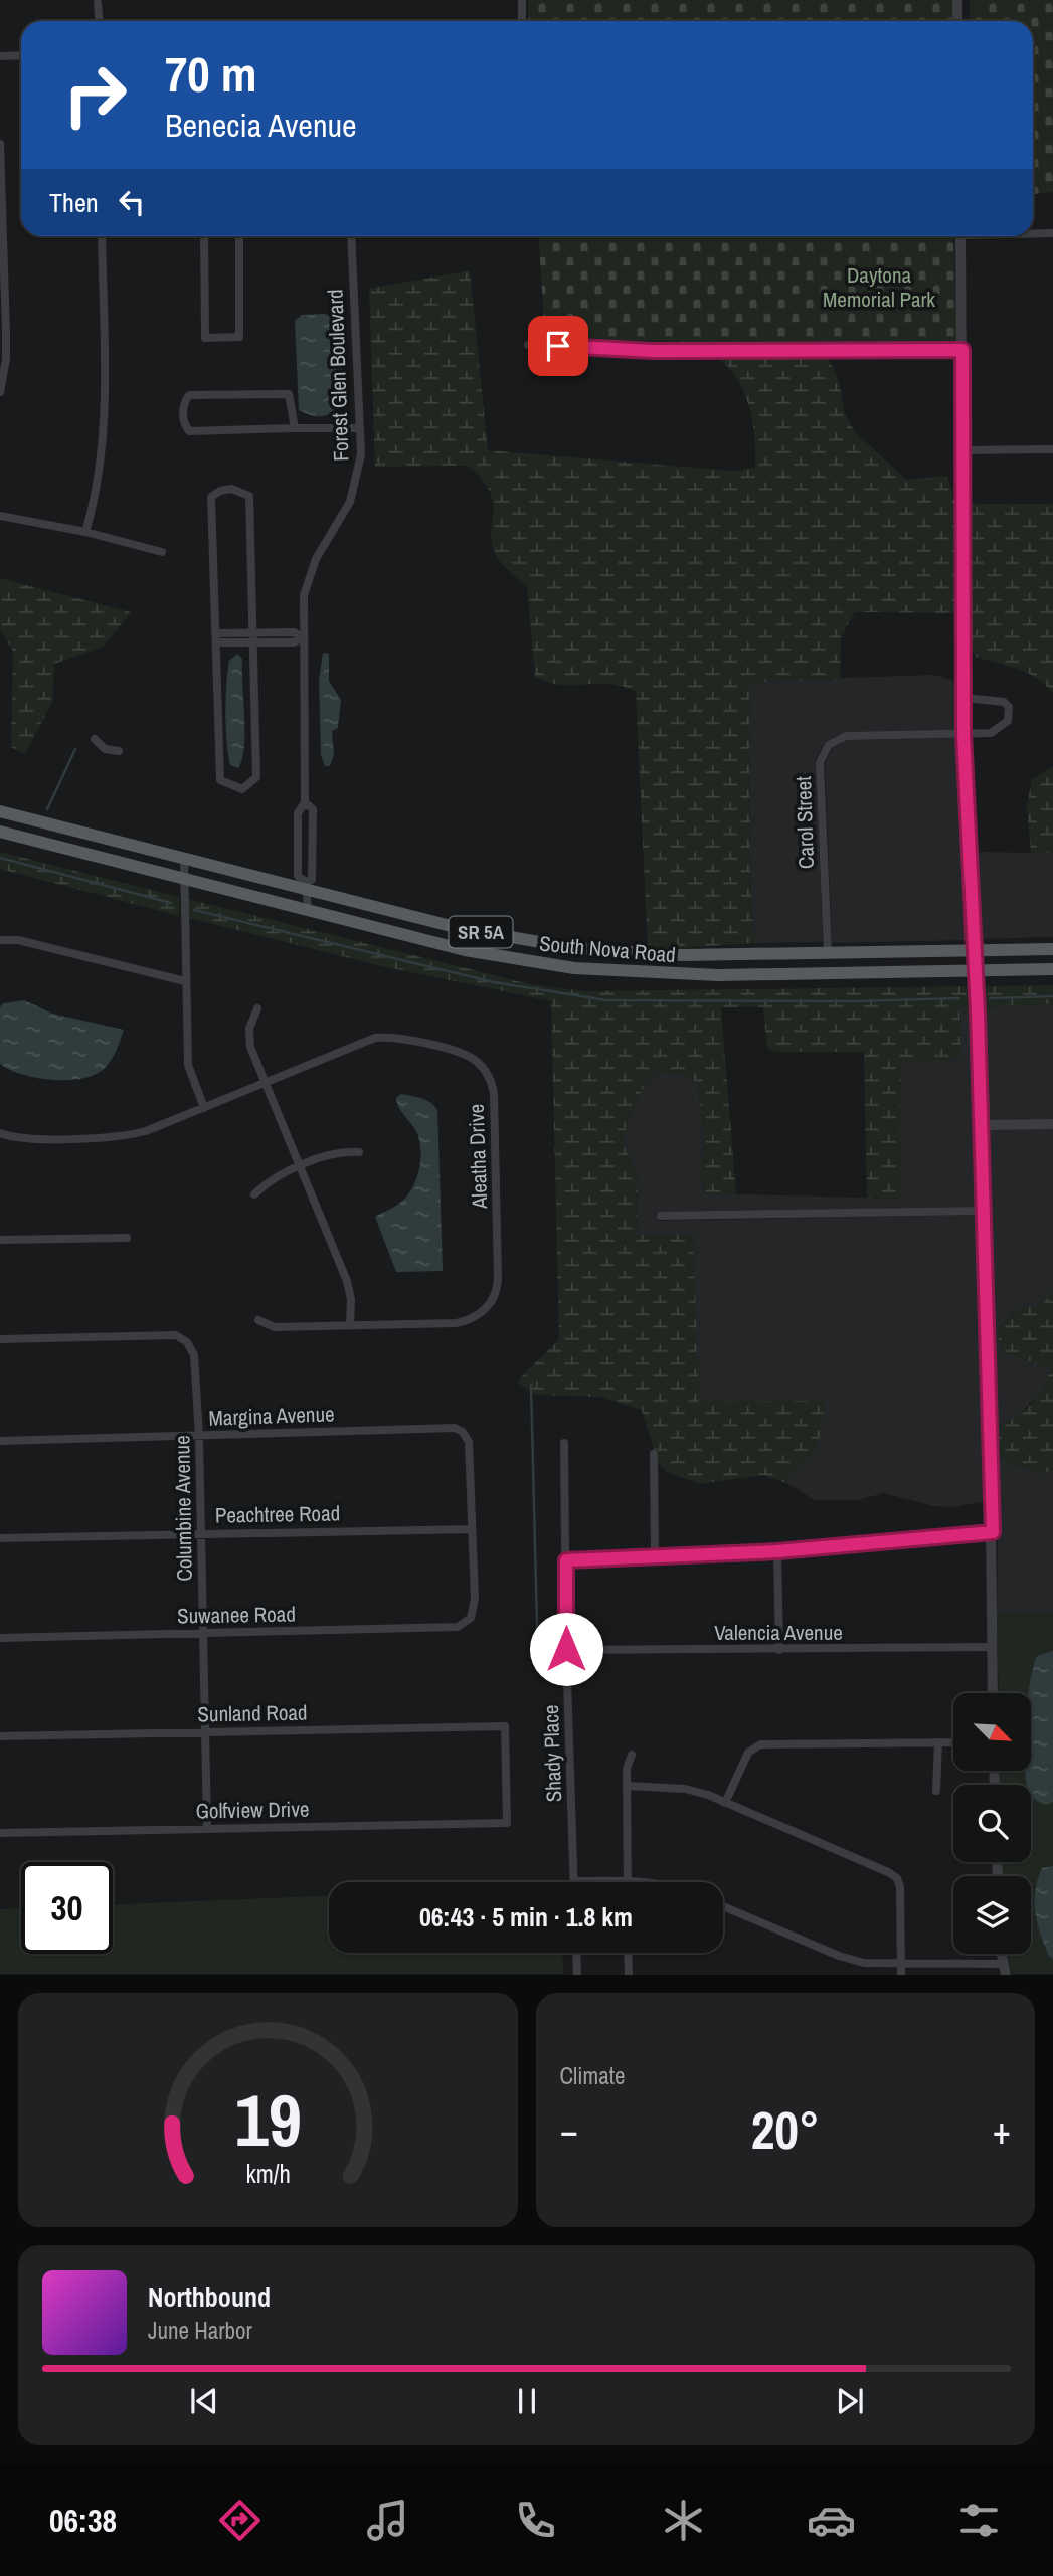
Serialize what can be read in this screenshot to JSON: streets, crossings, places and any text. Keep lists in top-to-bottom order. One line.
{"streets":{"main road":["SR 5A","South Nova Road"],"street":["Forest Glen Boulevard","Carol Street","Aleatha Drive","Margina Avenue","Columbine Avenue","Peachtree Road","Suwanee Road","Valencia Avenue","Sunland Road","Shady Place","Golfview Drive"]},"crossings":[["Forest Glen Boulevard","South Nova Road"],["Carol Street","South Nova Road"],["SR 5A","South Nova Road"],["Margina Avenue","Columbine Avenue"],["Margina Avenue","Peachtree Road"],["Margina Avenue","Suwanee Road"],["Columbine Avenue","Peachtree Road"],["Columbine Avenue","Suwanee Road"],["Columbine Avenue","Sunland Road"],["Columbine Avenue","Golfview Drive"],["Peachtree Road","Suwanee Road"],["Valencia Avenue","Shady Place"],["Sunland Road","Golfview Drive"]],"parks":["Daytona Memorial Park"],"north":"bottom right","page":{"turn":["70 m","Benecia Avenue"],"then":"Then","limit":"30","trip":"06:43 · 5 min · 1.8 km","tile":"Climate","heat":["−","20°","+"],"song":["Northbound","June Harbor"],"tabs":"06:38","gauge":["19","km/h"]}}
